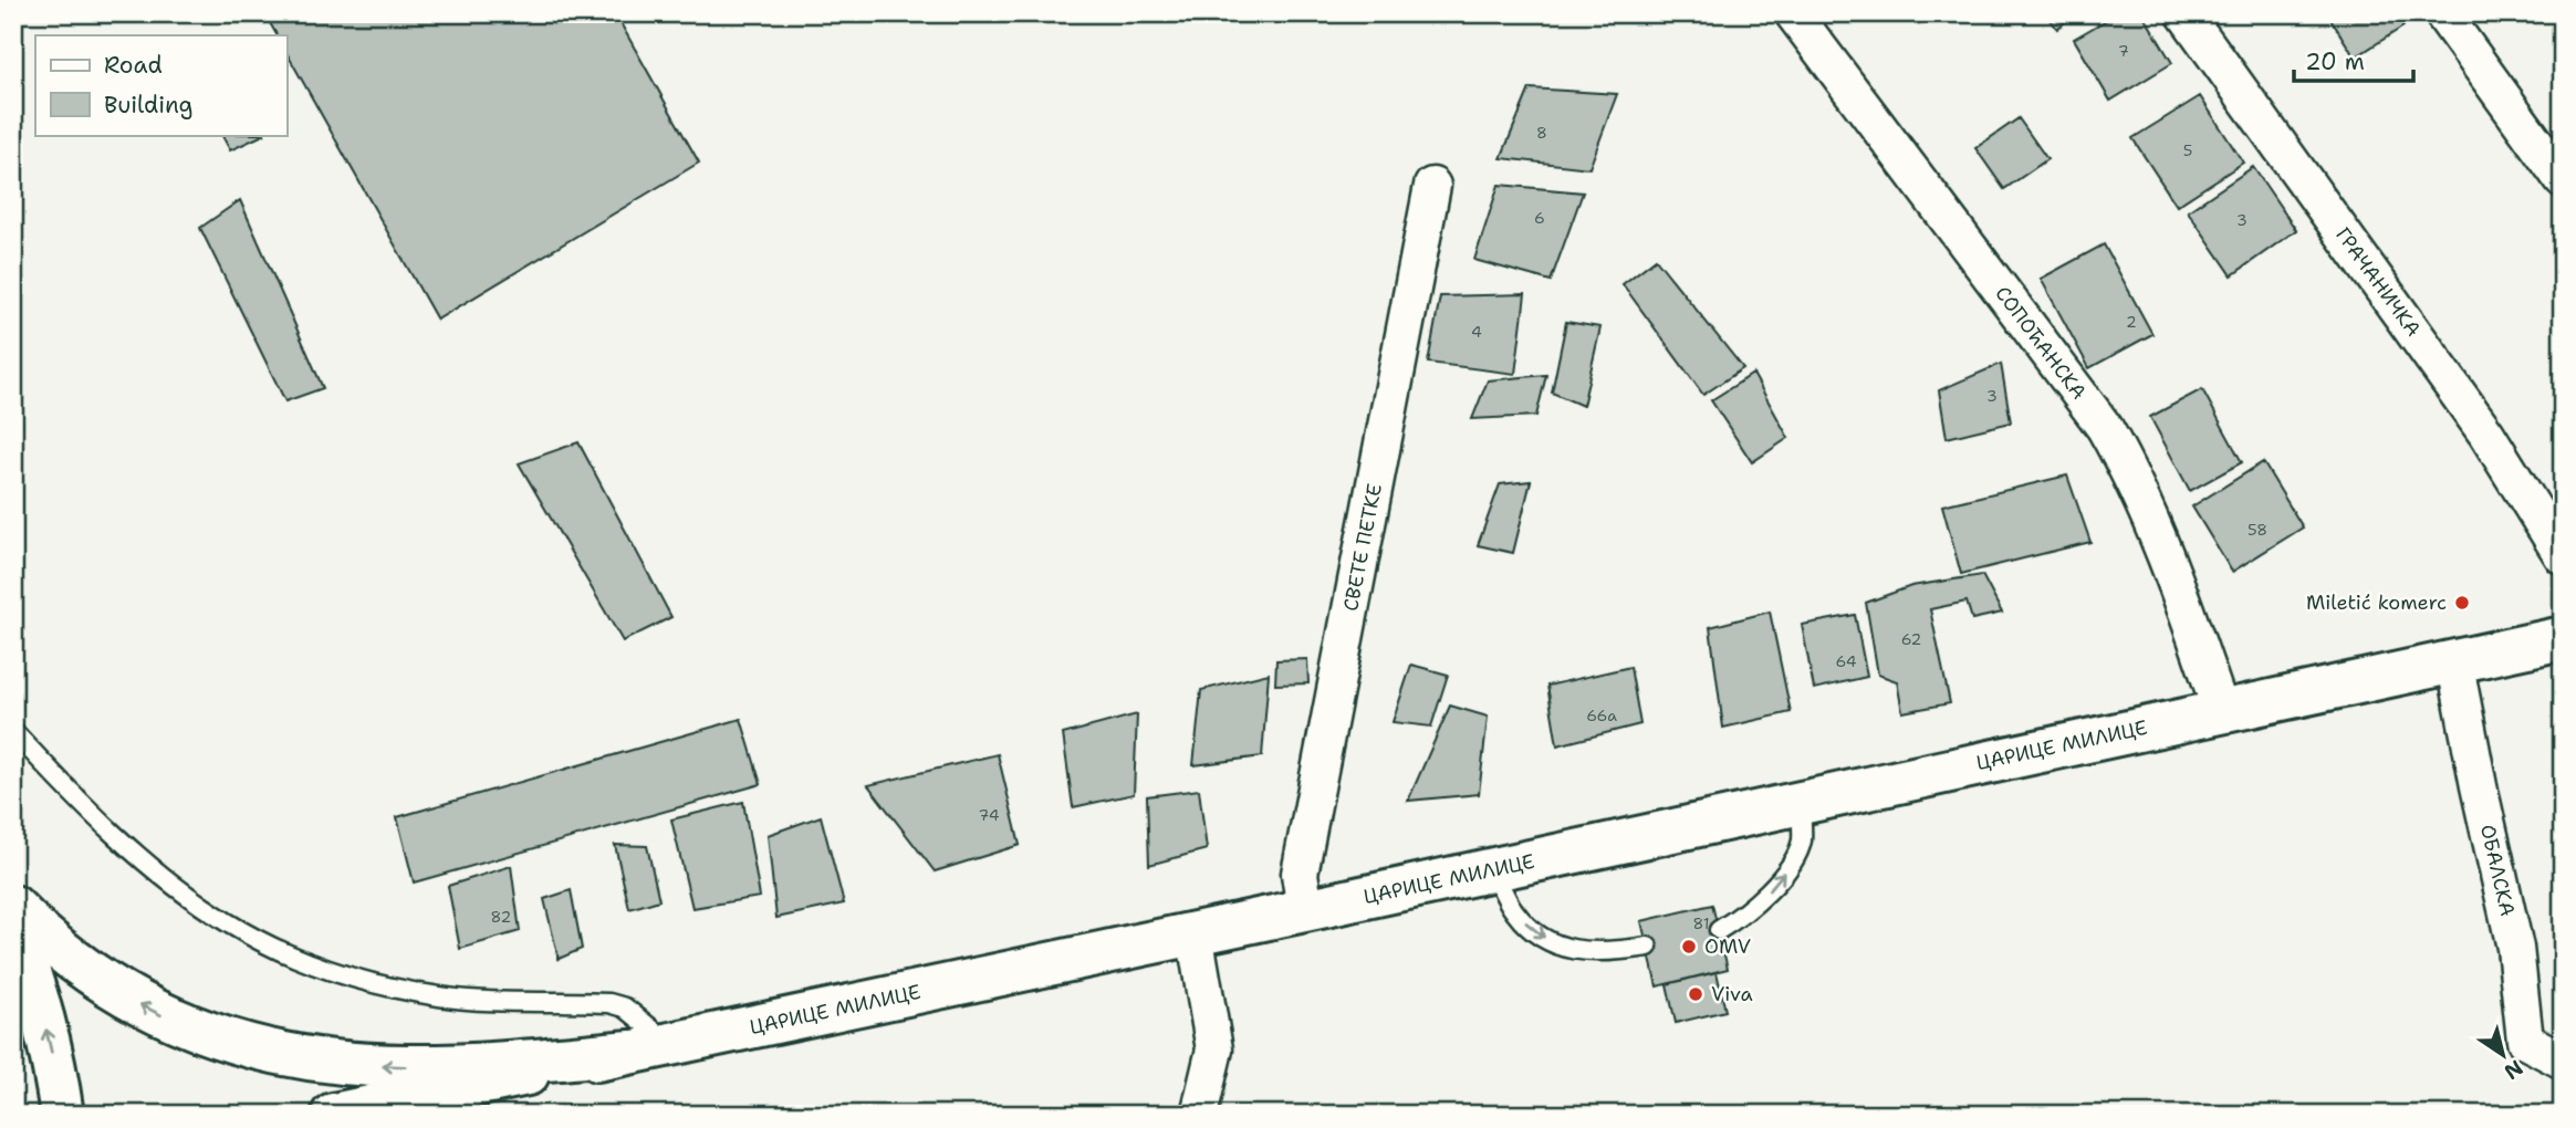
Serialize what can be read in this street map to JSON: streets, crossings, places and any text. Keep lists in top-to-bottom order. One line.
{"streets":{"main road":["ЦАРИЦЕ МИЛИЦЕ"],"street":["ГРАЧАНИЧКА","СОПОЋАНСКА","СВЕТЕ ПЕТКЕ","ОБАЛСКА"]},"crossings":[["СОПОЋАНСКА","ЦАРИЦЕ МИЛИЦЕ"],["СВЕТЕ ПЕТКЕ","ЦАРИЦЕ МИЛИЦЕ"],["ЦАРИЦЕ МИЛИЦЕ","ОБАЛСКА"]],"places":["Miletić komerc","OMV","Viva"],"house_numbers":["7","8","5","6","3","2","4","3","58","62","64","66a","74","82","81"],"legend":["Road","Building"],"scale_bar":"20 m","north":"bottom right"}
